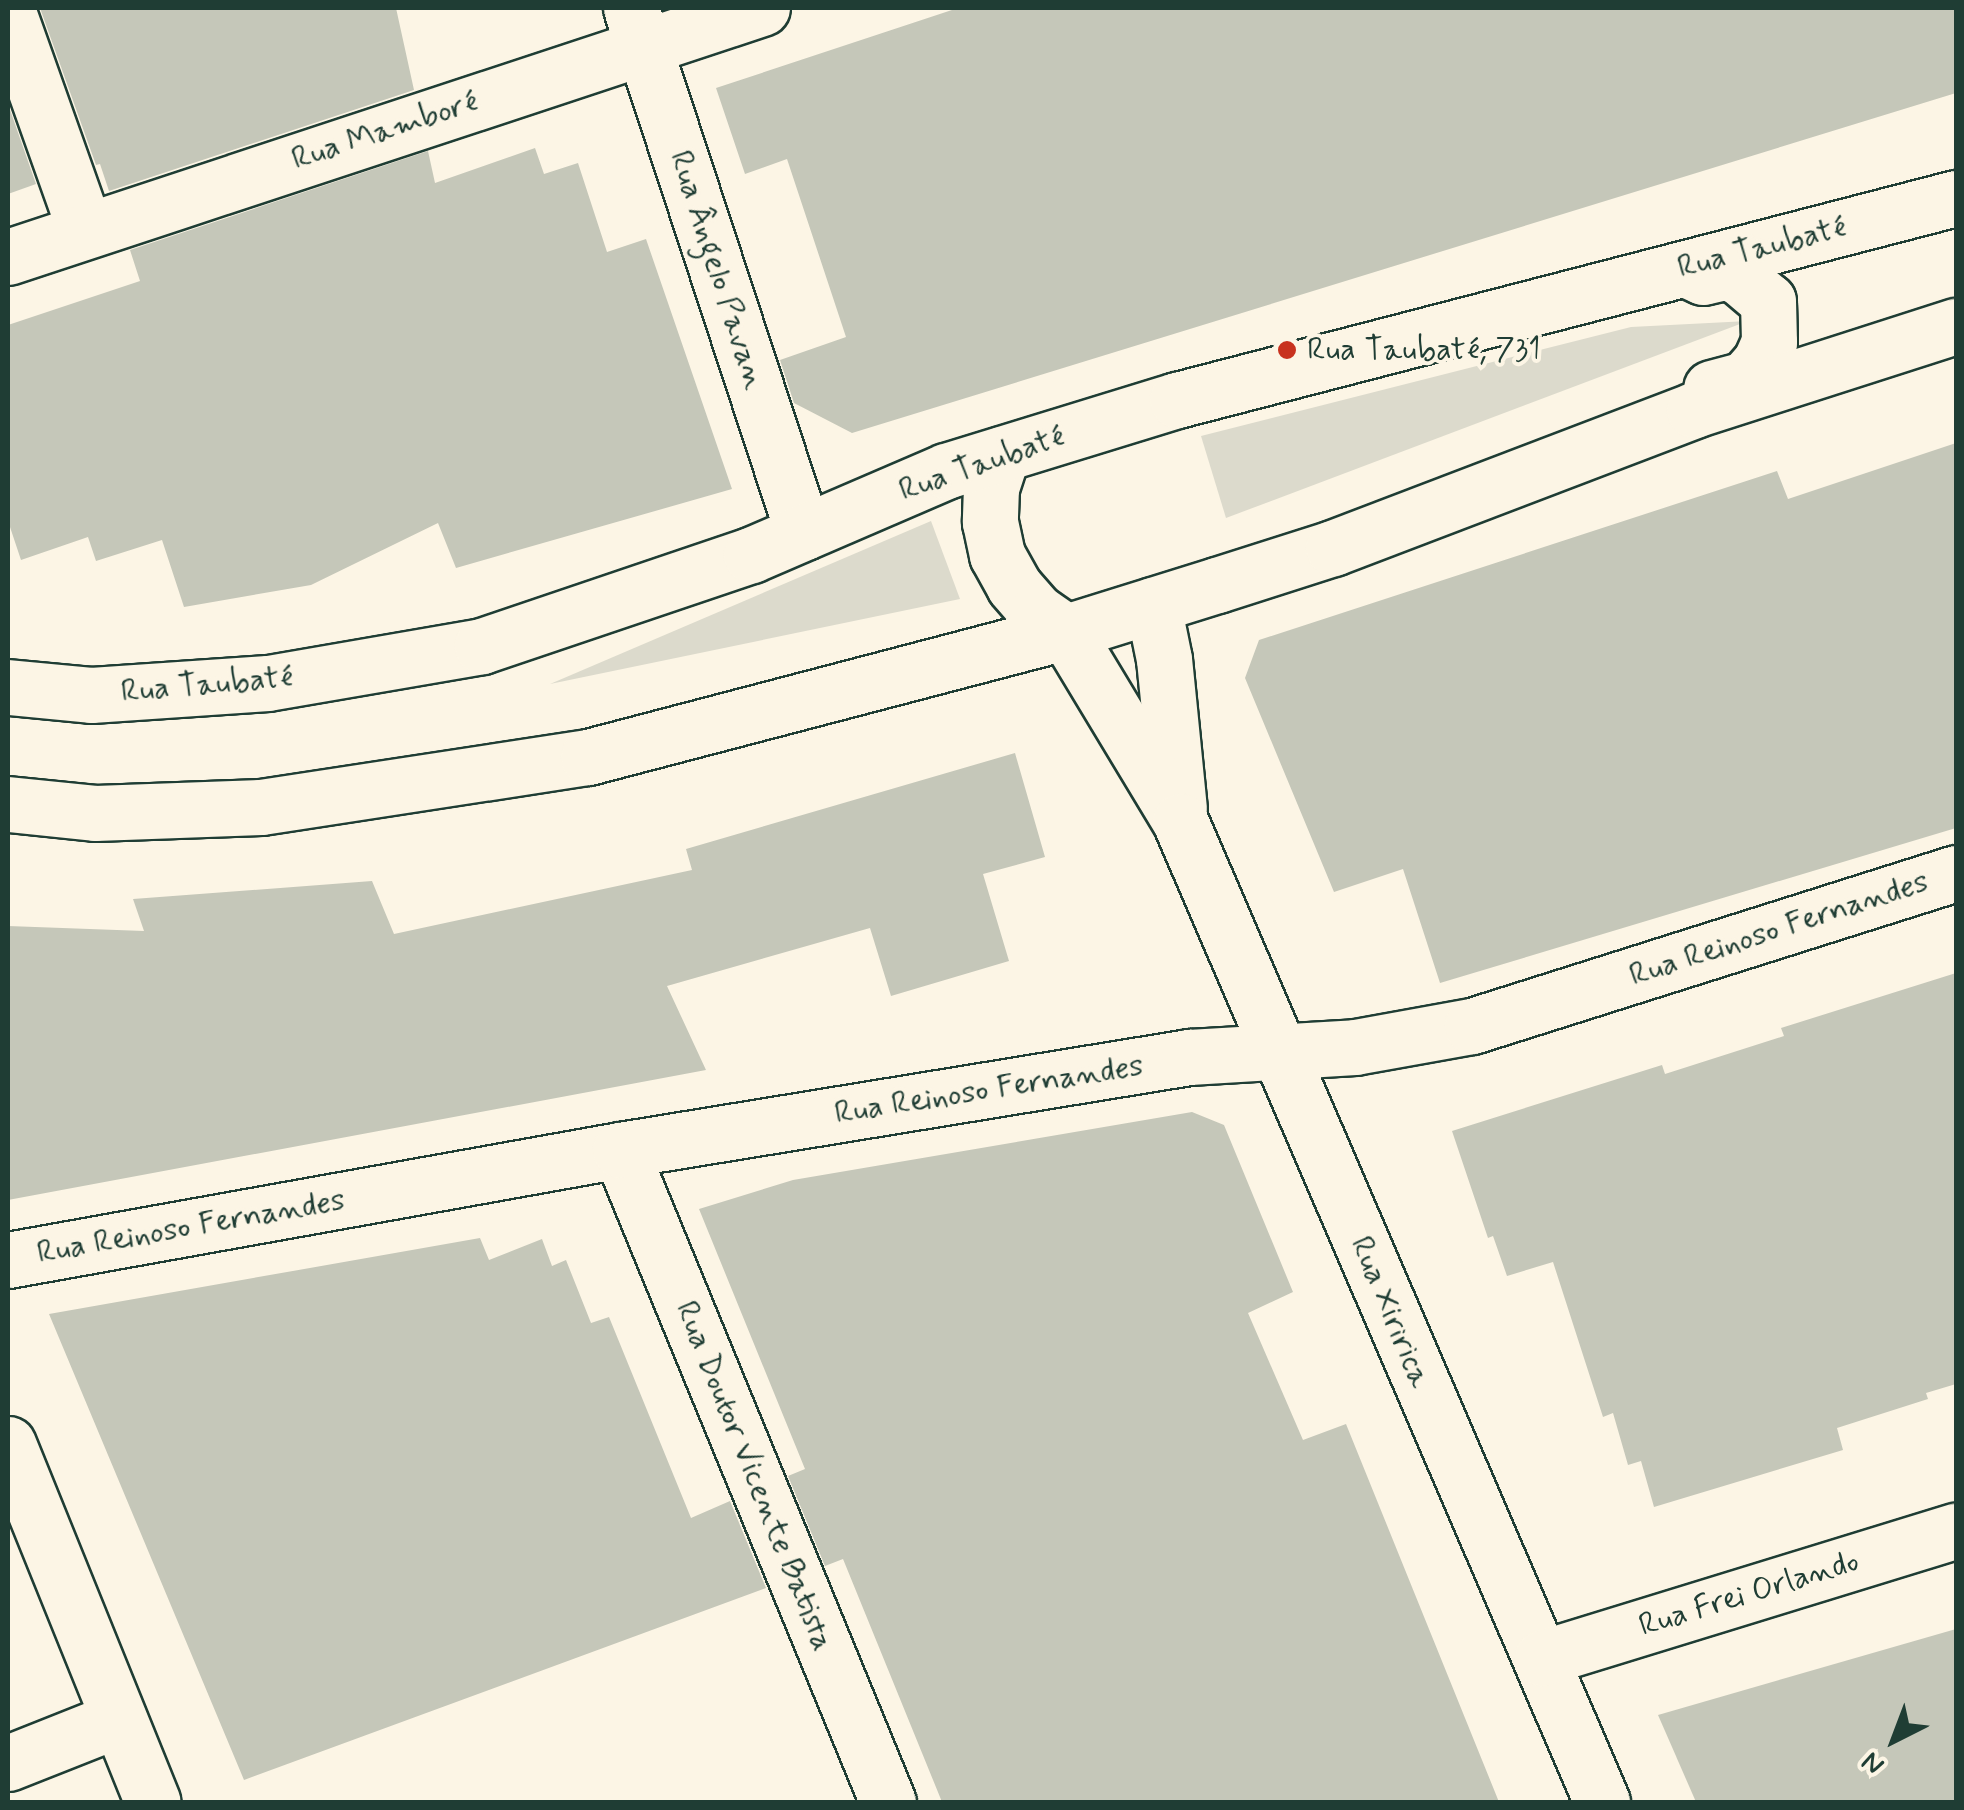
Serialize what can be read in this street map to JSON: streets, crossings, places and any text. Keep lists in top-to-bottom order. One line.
{"streets":{"street":["Rua Mamboré","Rua Taubaté","Rua Ângelo Pavan","Rua Reinoso Fernandes","Rua Xiririca","Rua Doutor Vicente Batista","Rua Frei Orlando"]},"crossings":[["Rua Mamboré","Rua Ângelo Pavan"],["Rua Taubaté","Rua Ângelo Pavan"],["Rua Reinoso Fernandes","Rua Xiririca"],["Rua Reinoso Fernandes","Rua Doutor Vicente Batista"],["Rua Xiririca","Rua Frei Orlando"]],"places":["Rua Taubaté, 731"],"north":"bottom left"}
